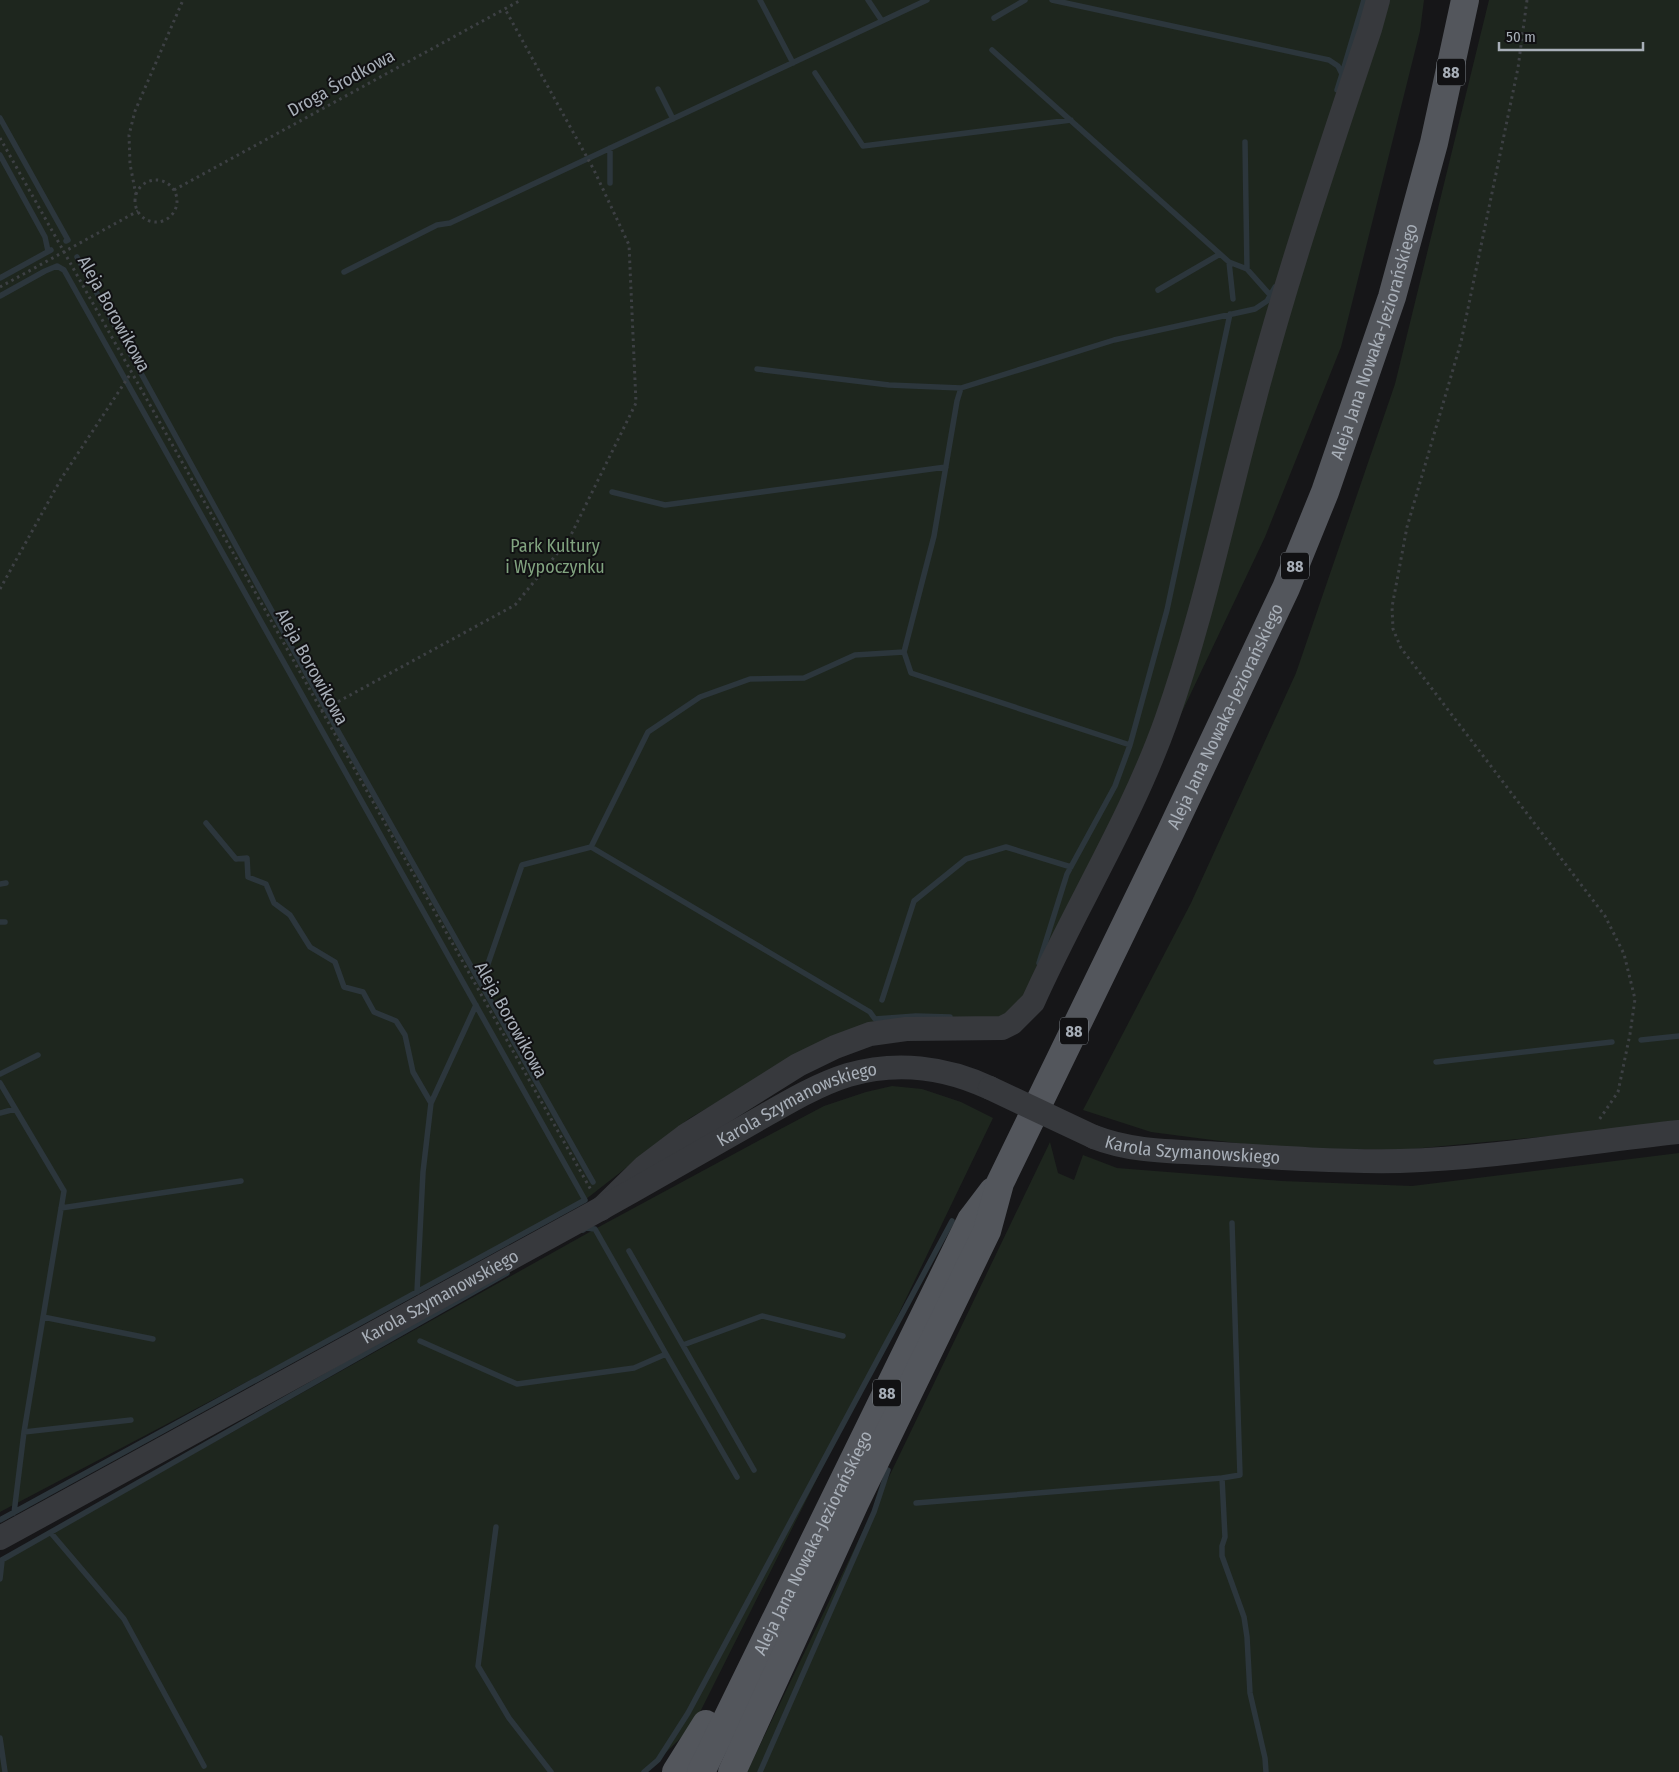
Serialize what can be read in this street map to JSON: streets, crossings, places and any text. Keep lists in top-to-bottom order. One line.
{"streets":{"main road":["88","Aleja Jana Nowaka-Jeziorańskiego"],"street":["Karola Szymanowskiego"],"path":["Droga Środkowa","Aleja Borowikowa"]},"crossings":[["Aleja Borowikowa","Karola Szymanowskiego"]],"parks":["Park Kultury i Wypoczynku"],"scale_bar":"50 m"}
